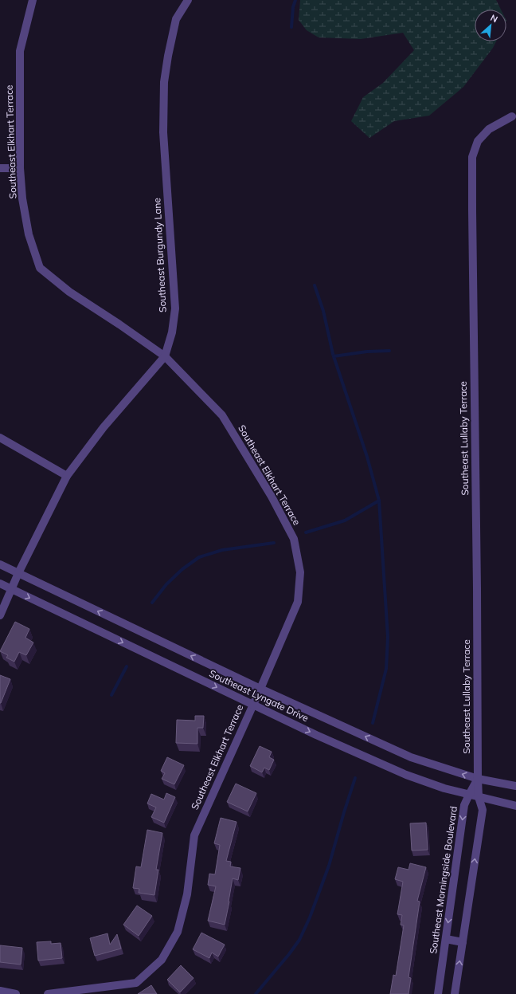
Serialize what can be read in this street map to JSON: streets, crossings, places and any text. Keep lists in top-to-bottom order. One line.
{"streets":{"street":["Southeast Elkhart Terrace","Southeast Burgundy Lane","Southeast Lullaby Terrace","Southeast Lyngate Drive","Southeast Morningside Boulevard"]},"crossings":[["Southeast Elkhart Terrace","Southeast Burgundy Lane"],["Southeast Elkhart Terrace","Southeast Lyngate Drive"],["Southeast Burgundy Lane","Southeast Lyngate Drive"],["Southeast Lullaby Terrace","Southeast Lyngate Drive"],["Southeast Lullaby Terrace","Southeast Morningside Boulevard"],["Southeast Lyngate Drive","Southeast Morningside Boulevard"]],"north":"top right"}
